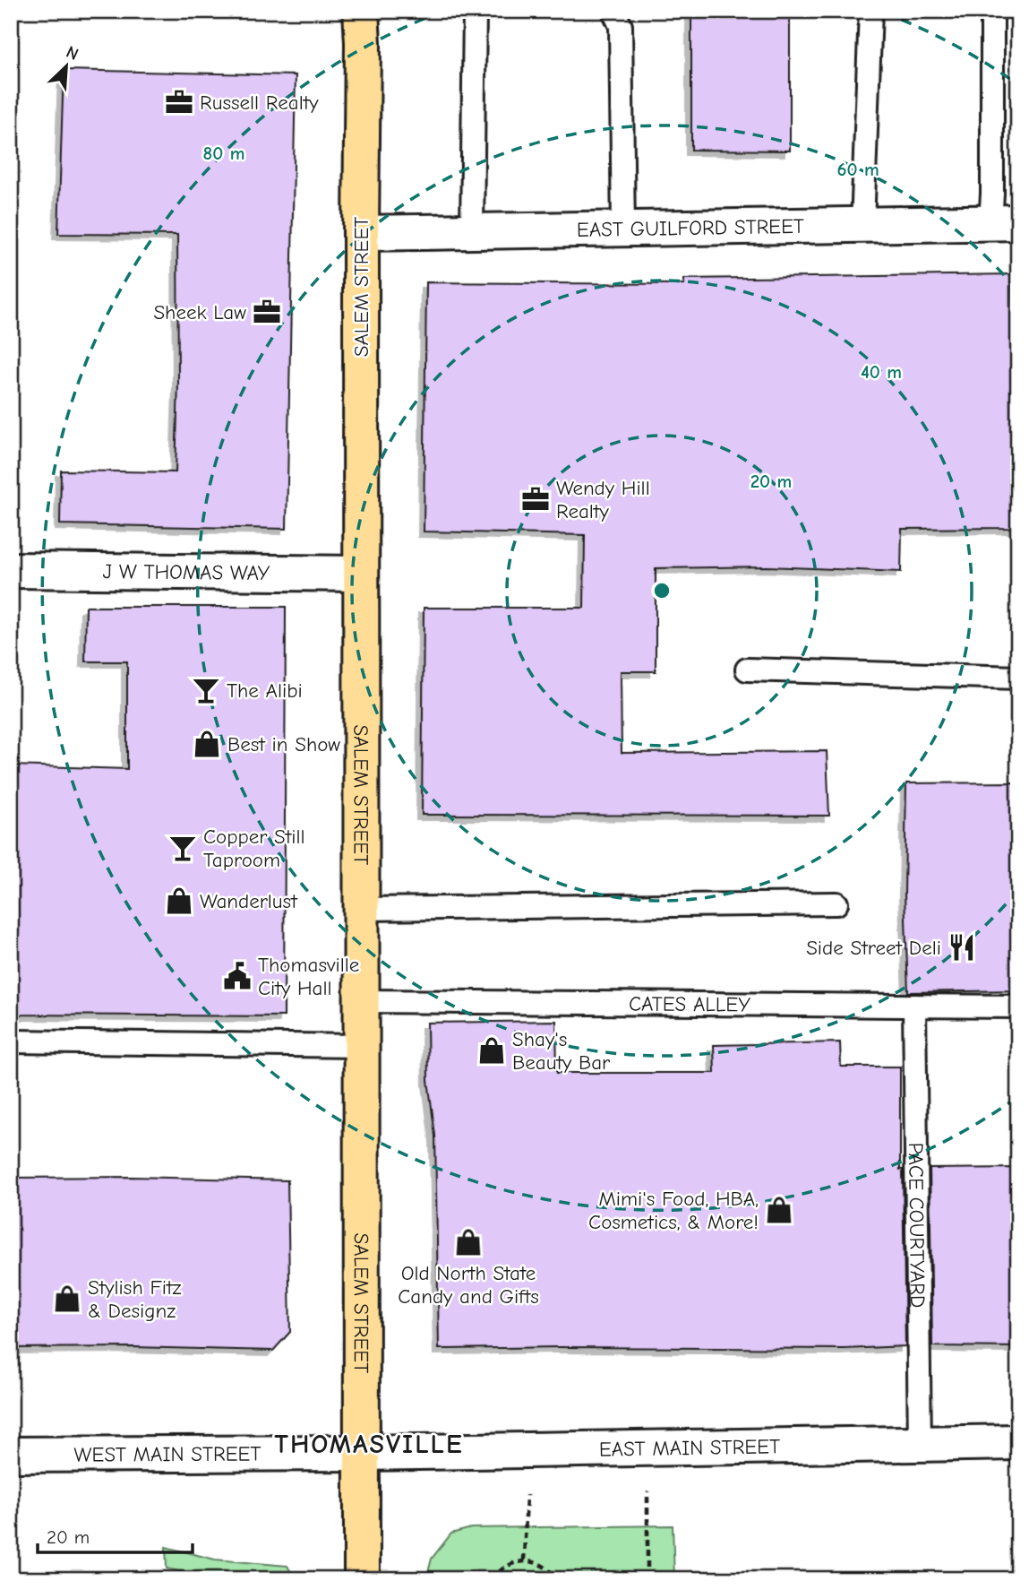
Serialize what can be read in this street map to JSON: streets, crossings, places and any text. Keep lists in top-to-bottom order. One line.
{"streets":{"main road":["EAST GUILFORD STREET","SALEM STREET","J W THOMAS WAY","EAST MAIN STREET","WEST MAIN STREET"],"lane":["CATES ALLEY","PACE COURTYARD"]},"crossings":[["EAST GUILFORD STREET","SALEM STREET"],["SALEM STREET","J W THOMAS WAY"],["SALEM STREET","CATES ALLEY"],["SALEM STREET","EAST MAIN STREET"],["SALEM STREET","WEST MAIN STREET"],["CATES ALLEY","PACE COURTYARD"],["PACE COURTYARD","EAST MAIN STREET"],["EAST MAIN STREET","WEST MAIN STREET"]],"districts":["THOMASVILLE"],"places":{"office":["Russell Realty","Sheek Law","Wendy Hill Realty"],"bar":["The Alibi","Copper Still Taproom"],"shop":["Best in Show","Wanderlust","Shay's Beauty Bar","Mimi's Food, HBA, Cosmetics, & More!","Old North State Candy and Gifts","Stylish Fitz & Designz"],"restaurant":["Side Street Deli"],"public building":["Thomasville City Hall"]},"scale_bar":"20 m","north":"top right","rings":["80 m","60 m","40 m","20 m"]}
